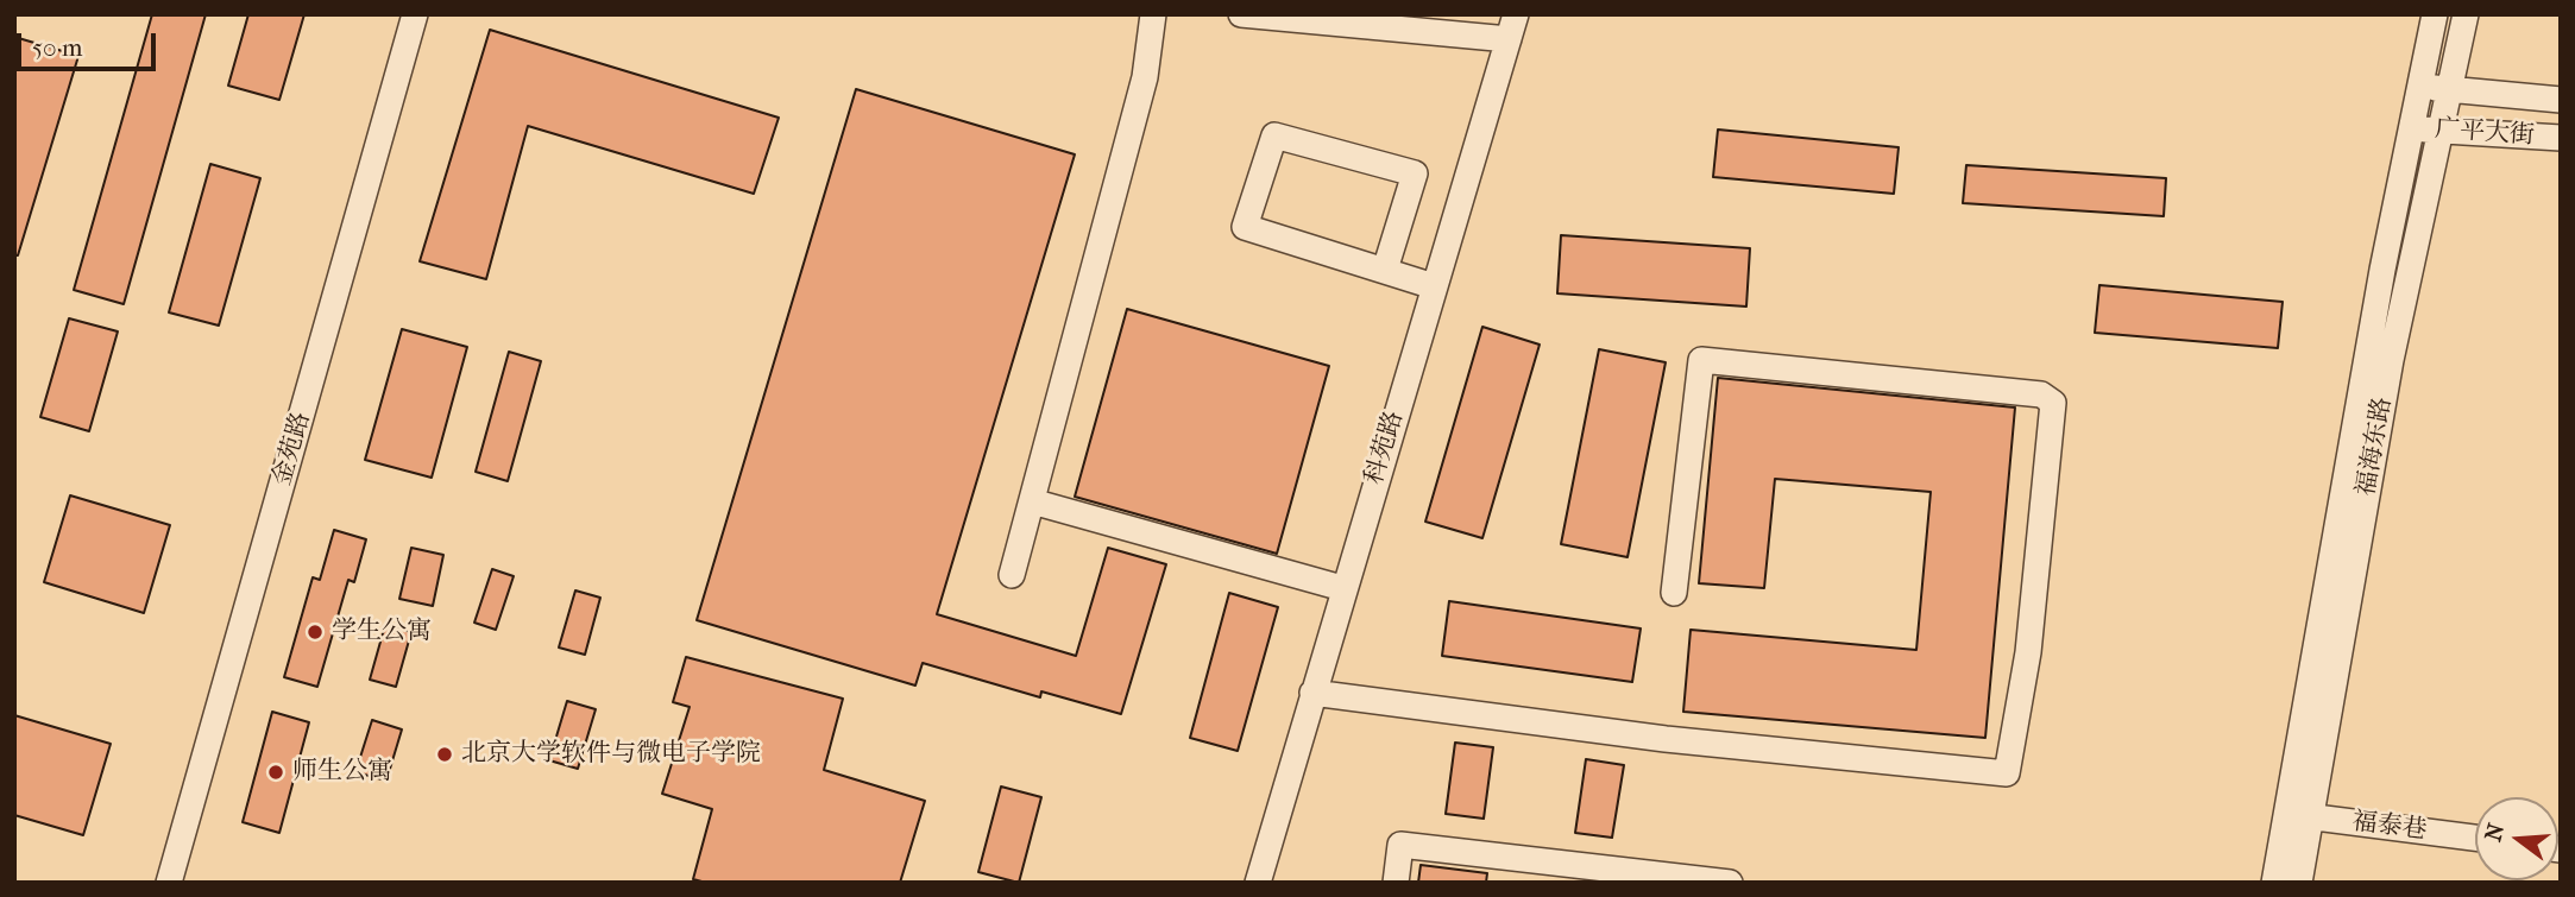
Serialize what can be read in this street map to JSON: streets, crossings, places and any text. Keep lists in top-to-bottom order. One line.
{"streets":{"street":["广平大街","福海东路","科苑路","金苑路","福泰巷"]},"crossings":[["广平大街","福海东路"],["福海东路","福泰巷"]],"places":["学生公寓","北京大学软件与微电子学院","师生公寓"],"scale_bar":"50 m","north":"left"}
